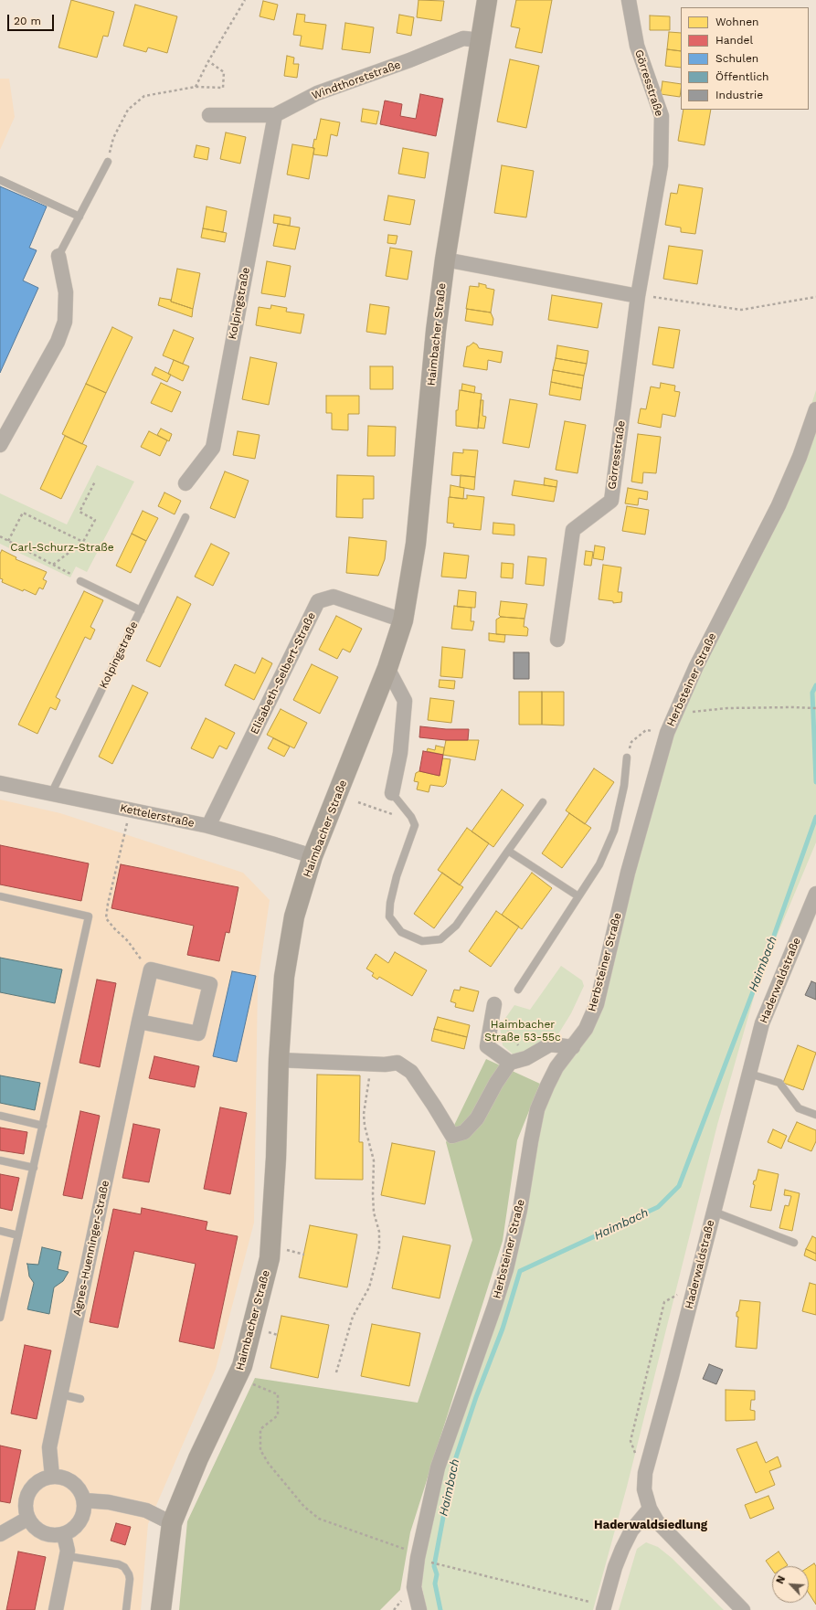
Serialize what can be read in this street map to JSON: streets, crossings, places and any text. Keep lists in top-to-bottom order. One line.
{"streets":{"main road":["Haimbacher Straße"],"street":["Windthorststraße","Görresstraße","Kolpingstraße","Elisabeth-Selbert-Straße","Herbsteiner Straße","Kettelerstraße","Haderwaldstraße","Agnes-Huenninger-Straße"]},"crossings":[["Windthorststraße","Kolpingstraße"],["Windthorststraße","Haimbacher Straße"],["Kolpingstraße","Kettelerstraße"],["Haimbacher Straße","Elisabeth-Selbert-Straße"],["Haimbacher Straße","Kettelerstraße"],["Elisabeth-Selbert-Straße","Kettelerstraße"]],"districts":["Haderwaldsiedlung"],"water":["Haimbach"],"parks":["Carl-Schurz-Straße","Haimbacher Straße 53-55c"],"legend":["Wohnen","Handel","Schulen","Öffentlich","Industrie"],"scale_bar":"20 m","north":"top left"}
